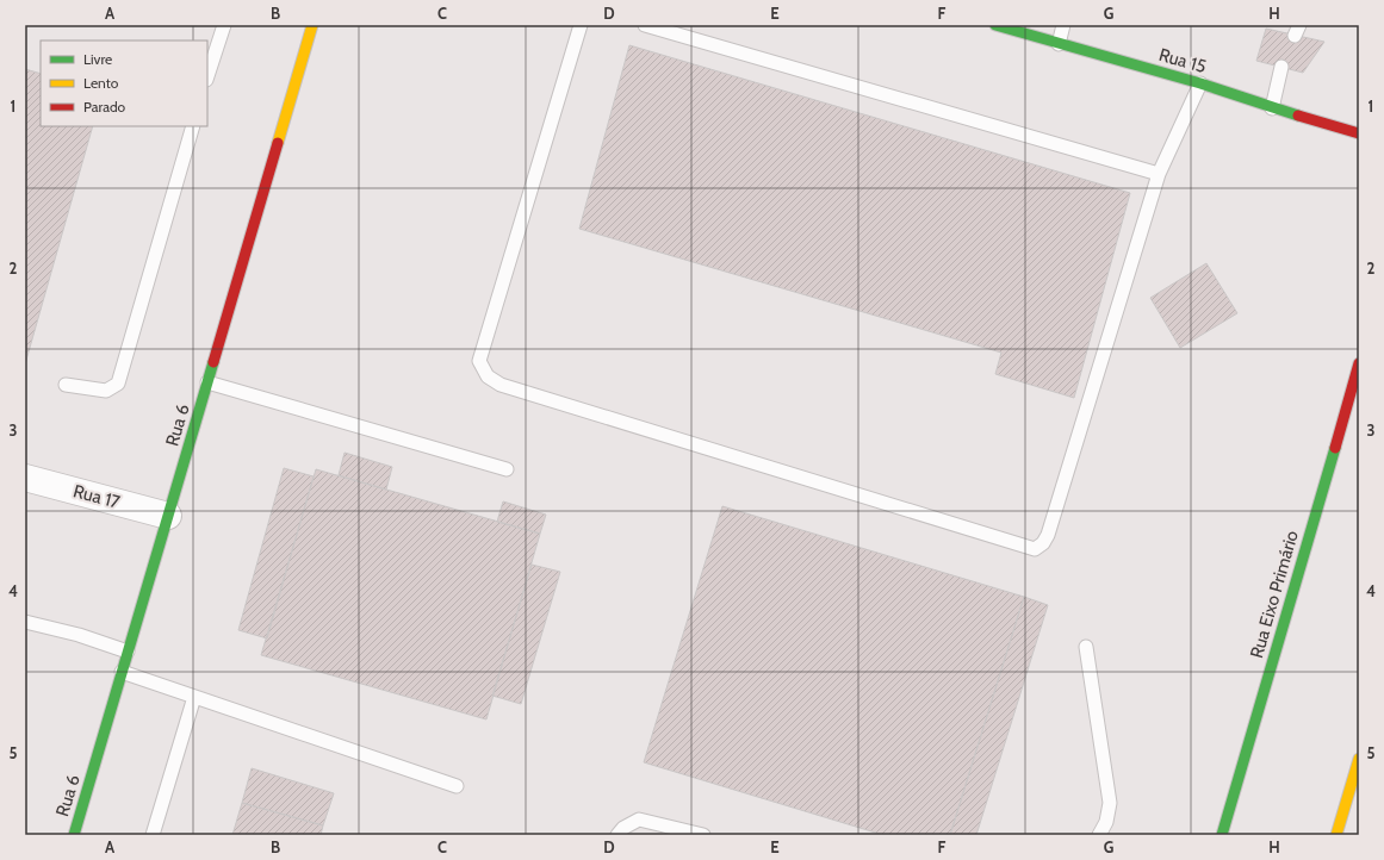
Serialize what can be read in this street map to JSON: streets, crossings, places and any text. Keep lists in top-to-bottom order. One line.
{"streets":{"street":["Rua 15","Rua 6","Rua 17","Rua Eixo Primário"]},"crossings":[["Rua 6","Rua 17"]],"legend":["Livre","Lento","Parado"],"grid":{"columns":["A","B","C","D","E","F","G","H"],"rows":["1","2","3","4","5"]}}
